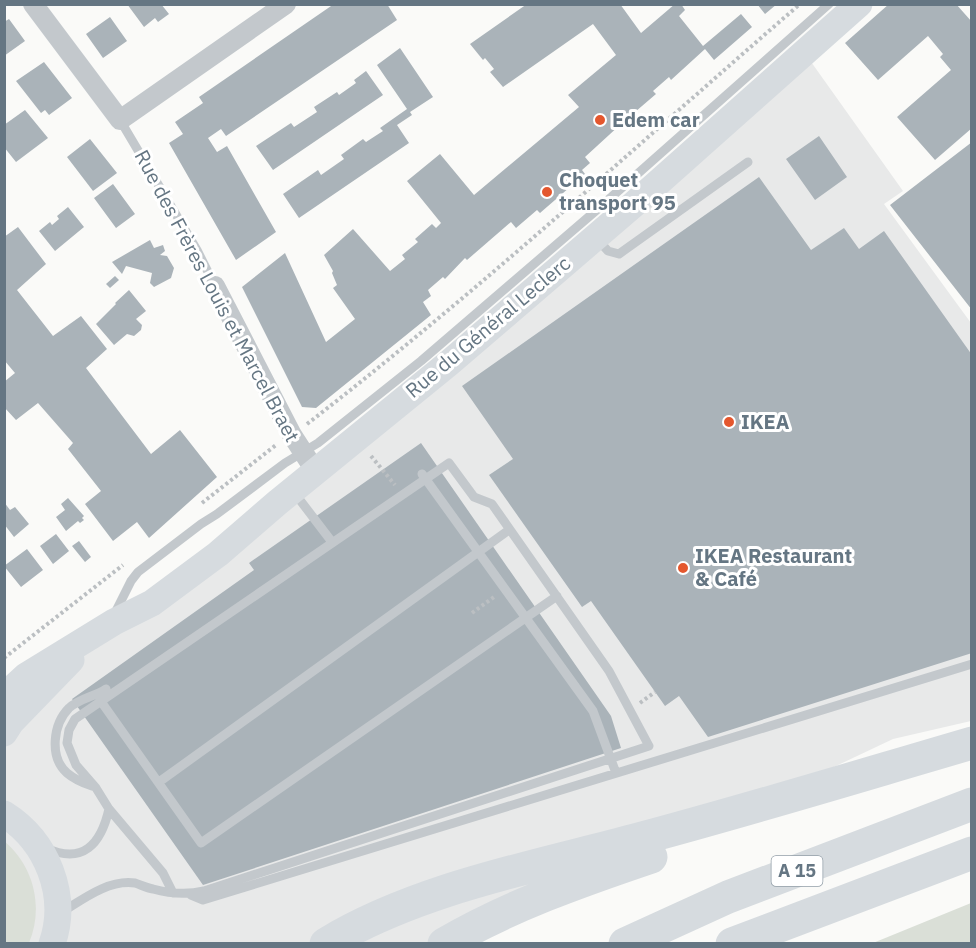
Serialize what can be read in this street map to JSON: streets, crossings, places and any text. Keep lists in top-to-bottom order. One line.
{"streets":{"highway":["A 15"],"main road":["Rue du Général Leclerc"],"street":["Rue des Frères Louis et Marcel Braet"]},"crossings":[["Rue des Frères Louis et Marcel Braet","Rue du Général Leclerc"]],"places":["Edem car","Choquet transport 95","IKEA","IKEA Restaurant & Café"]}
